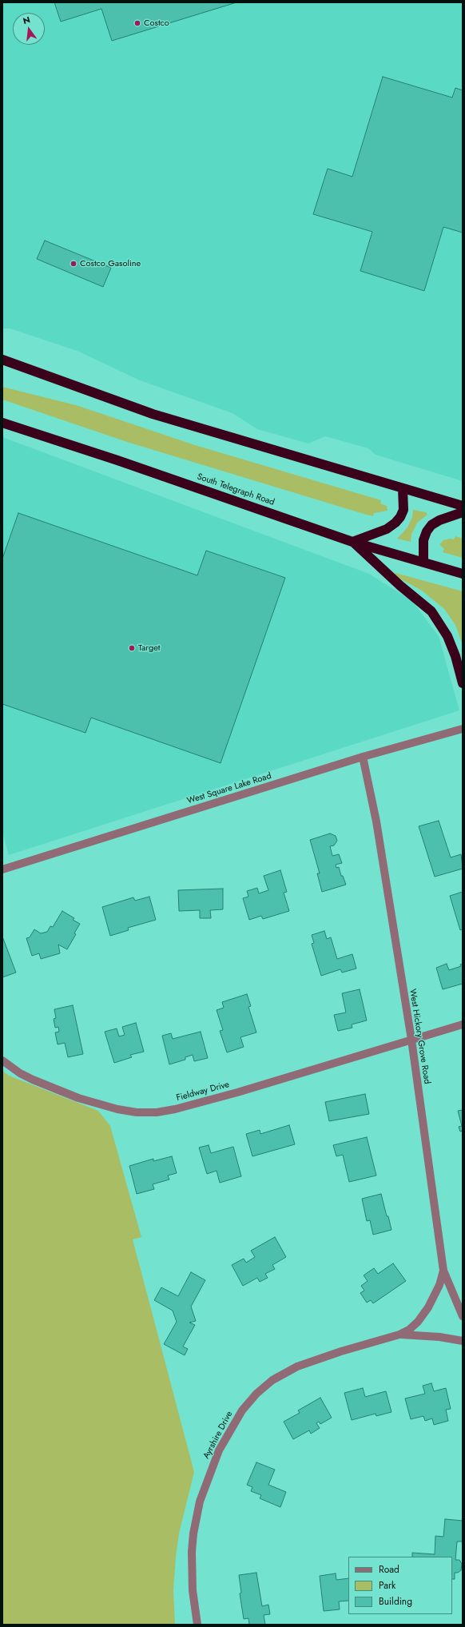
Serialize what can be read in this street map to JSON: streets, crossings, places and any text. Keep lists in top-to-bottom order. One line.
{"streets":{"highway":["South Telegraph Road"],"street":["West Square Lake Road","West Hickory Grove Road","Fieldway Drive","Ayrshire Drive"]},"crossings":[["West Square Lake Road","West Hickory Grove Road"],["West Hickory Grove Road","Fieldway Drive"],["West Hickory Grove Road","Ayrshire Drive"]],"places":["Costco","Costco Gasoline","Target"],"legend":["Road","Park","Building"],"north":"top"}
